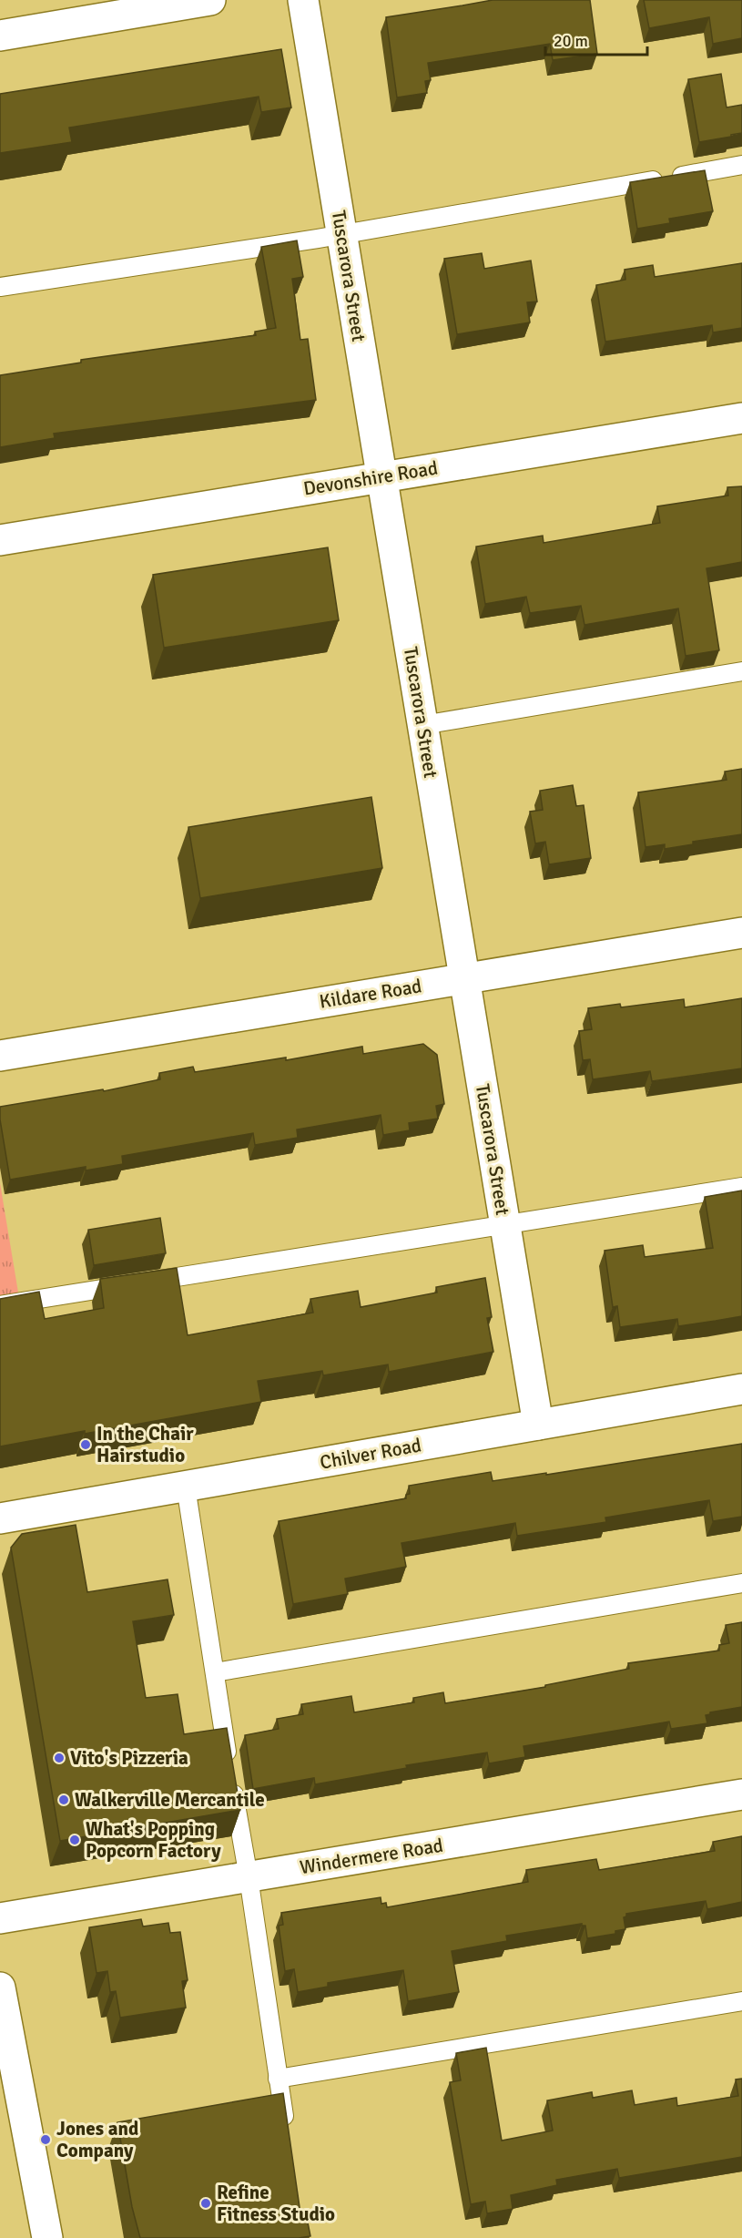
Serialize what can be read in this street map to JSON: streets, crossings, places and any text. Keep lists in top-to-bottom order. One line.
{"streets":{"street":["Tuscarora Street","Devonshire Road","Kildare Road","Chilver Road","Windermere Road"]},"crossings":[["Tuscarora Street","Devonshire Road"],["Tuscarora Street","Kildare Road"],["Tuscarora Street","Chilver Road"]],"places":["In the Chair Hairstudio","Vito's Pizzeria","Walkerville Mercantile","What's Popping Popcorn Factory","Jones and Company","Refine Fitness Studio"],"scale_bar":"20 m"}
